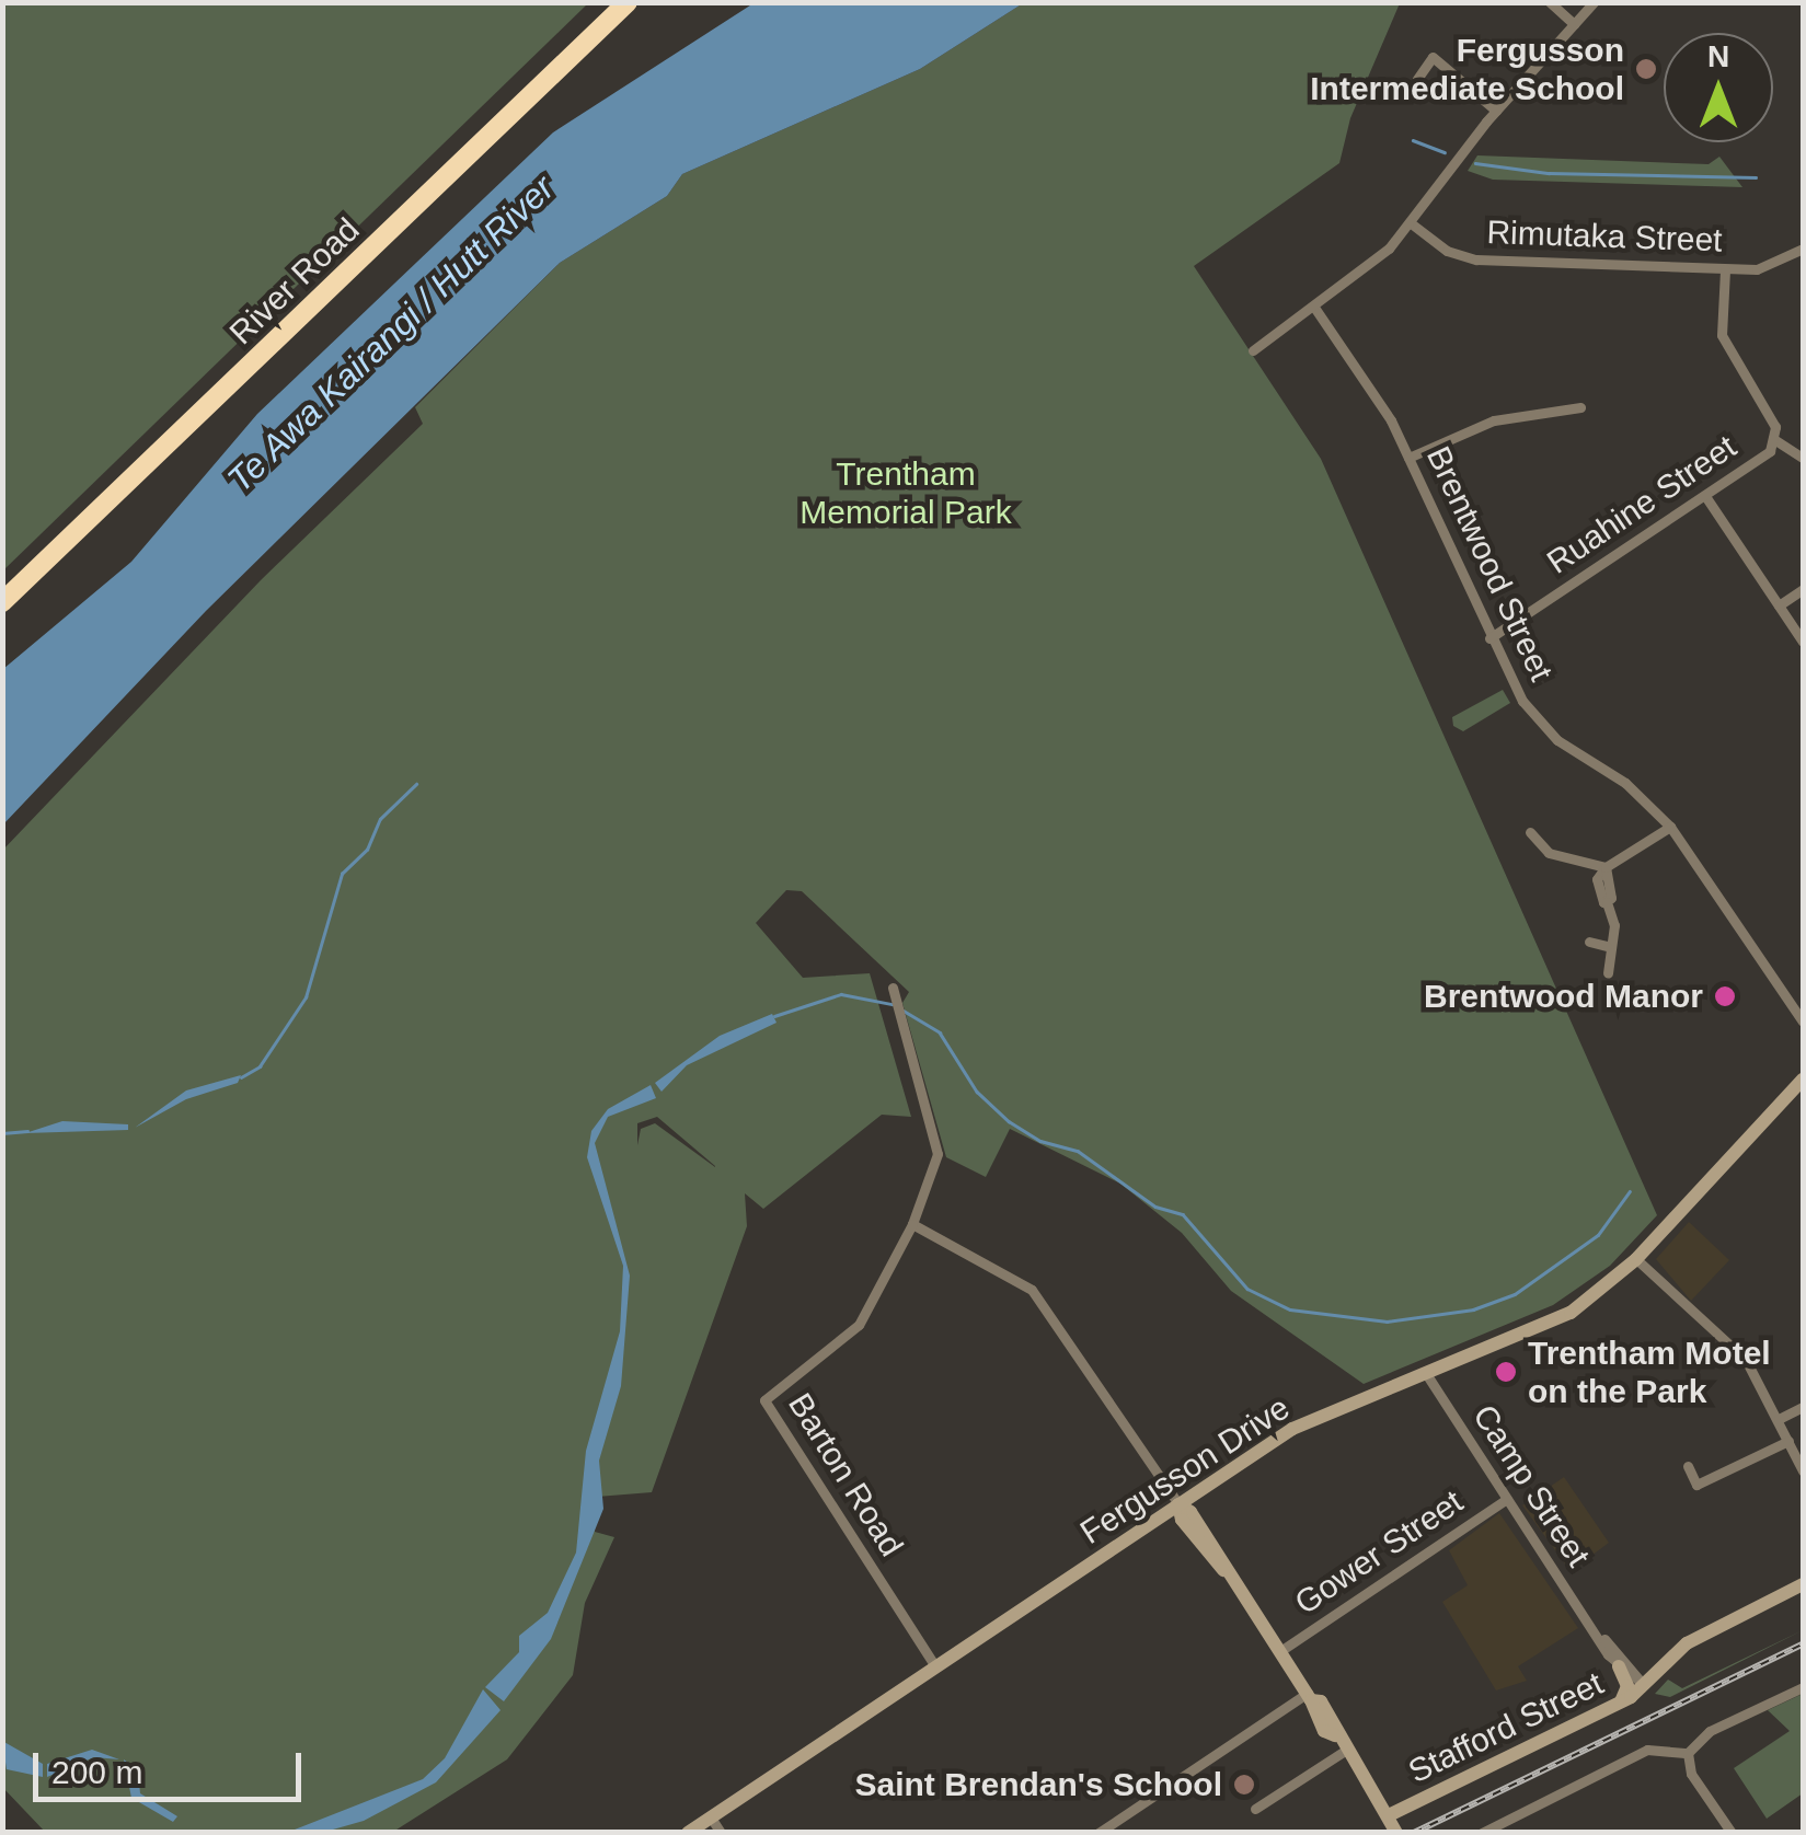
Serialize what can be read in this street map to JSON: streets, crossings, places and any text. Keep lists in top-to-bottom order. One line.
{"streets":{"highway":["River Road"],"main road":["Fergusson Drive","Stafford Street"],"street":["Rimutaka Street","Ruahine Street","Brentwood Street","Barton Road","Camp Street","Gower Street"]},"crossings":[["Rimutaka Street","Ruahine Street"],["Ruahine Street","Brentwood Street"],["Fergusson Drive","Barton Road"],["Fergusson Drive","Camp Street"],["Camp Street","Gower Street"],["Camp Street","Stafford Street"]],"water":["Te Awa Kairangi / Hutt River"],"parks":["Trentham Memorial Park"],"places":["Fergusson Intermediate School","Brentwood Manor","Trentham Motel on the Park","Saint Brendan's School"],"scale_bar":"200 m","north":"top"}
